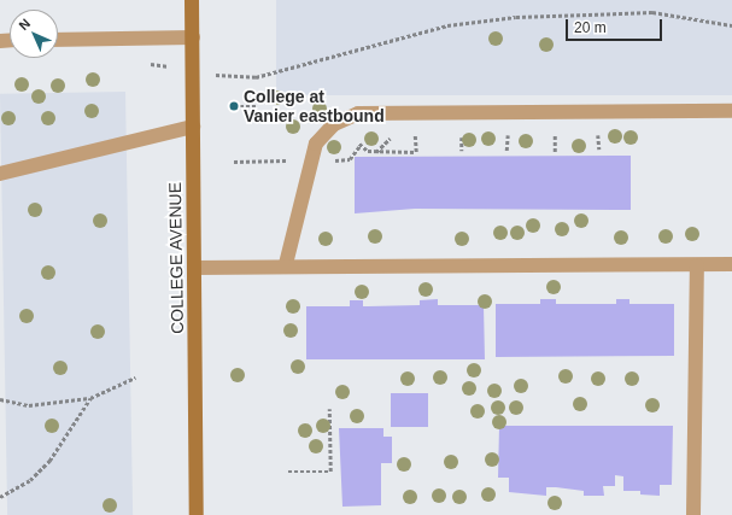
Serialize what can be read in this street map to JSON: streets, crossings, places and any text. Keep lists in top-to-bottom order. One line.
{"streets":{"main road":["COLLEGE AVENUE"]},"places":["College at Vanier eastbound"],"scale_bar":"20 m","north":"top left"}
